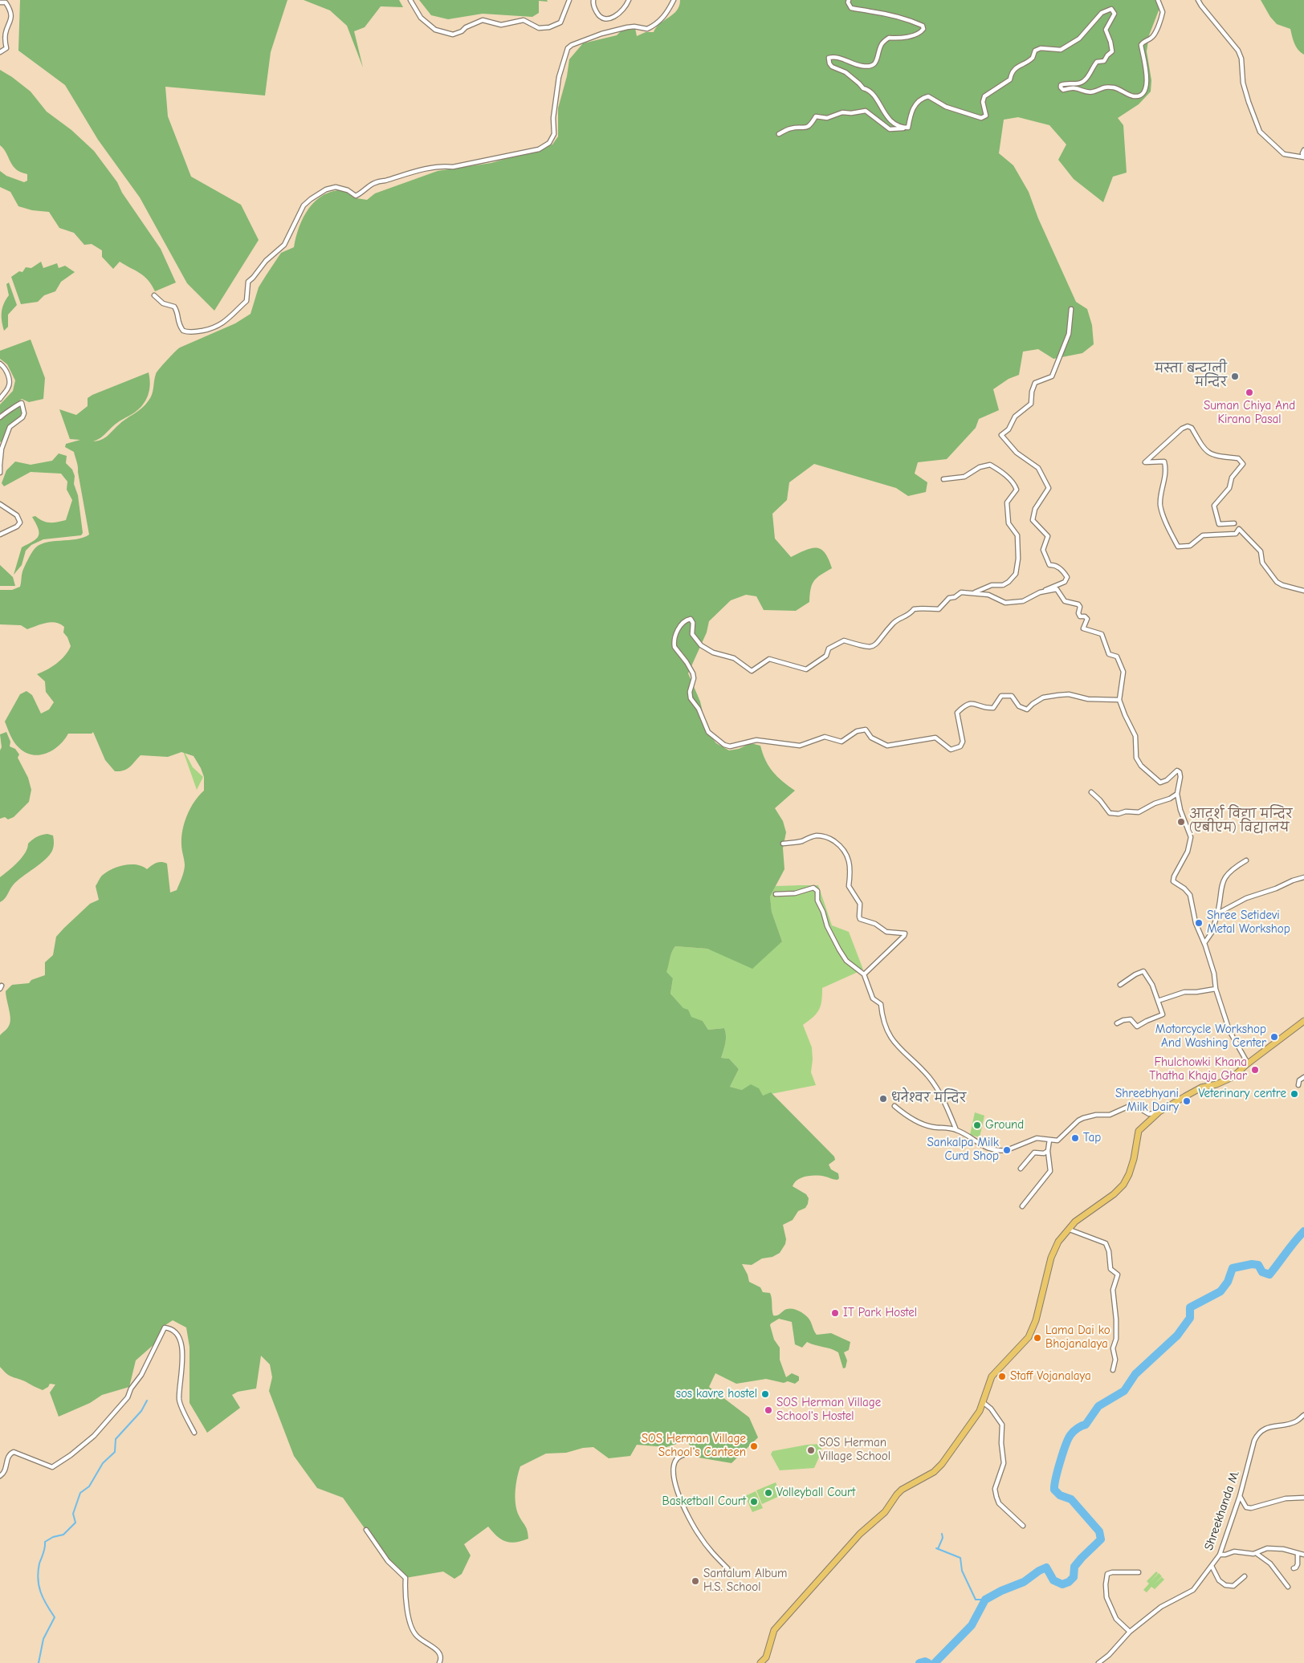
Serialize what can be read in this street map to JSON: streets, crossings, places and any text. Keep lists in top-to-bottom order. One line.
{"streets":{"street":["Shreekhanda M."]},"places":["मस्ता बन्दाली मन्दिर","Suman Chiya And Kirana Pasal","आदर्श विद्या मन्दिर (एबीएम) विद्यालय","Shree Setidevi Metal Workshop","Motorcycle Workshop And Washing Center","Fhulchowki Khana Thatha Khaja Ghar","Veterinary centre","धनेश्वर मन्दिर","Shreebhyani Milk Dairy","Ground","Tap","Sankalpa Milk Curd Shop","IT Park Hostel","Lama Dai ko Bhojanalaya","Staff Vojanalaya","sos kavre hostel","SOS Herman Village School's Hostel","SOS Herman Village School's Canteen","SOS Herman Village School","Volleyball Court","Basketball Court","Santalum Album H.S. School"]}
